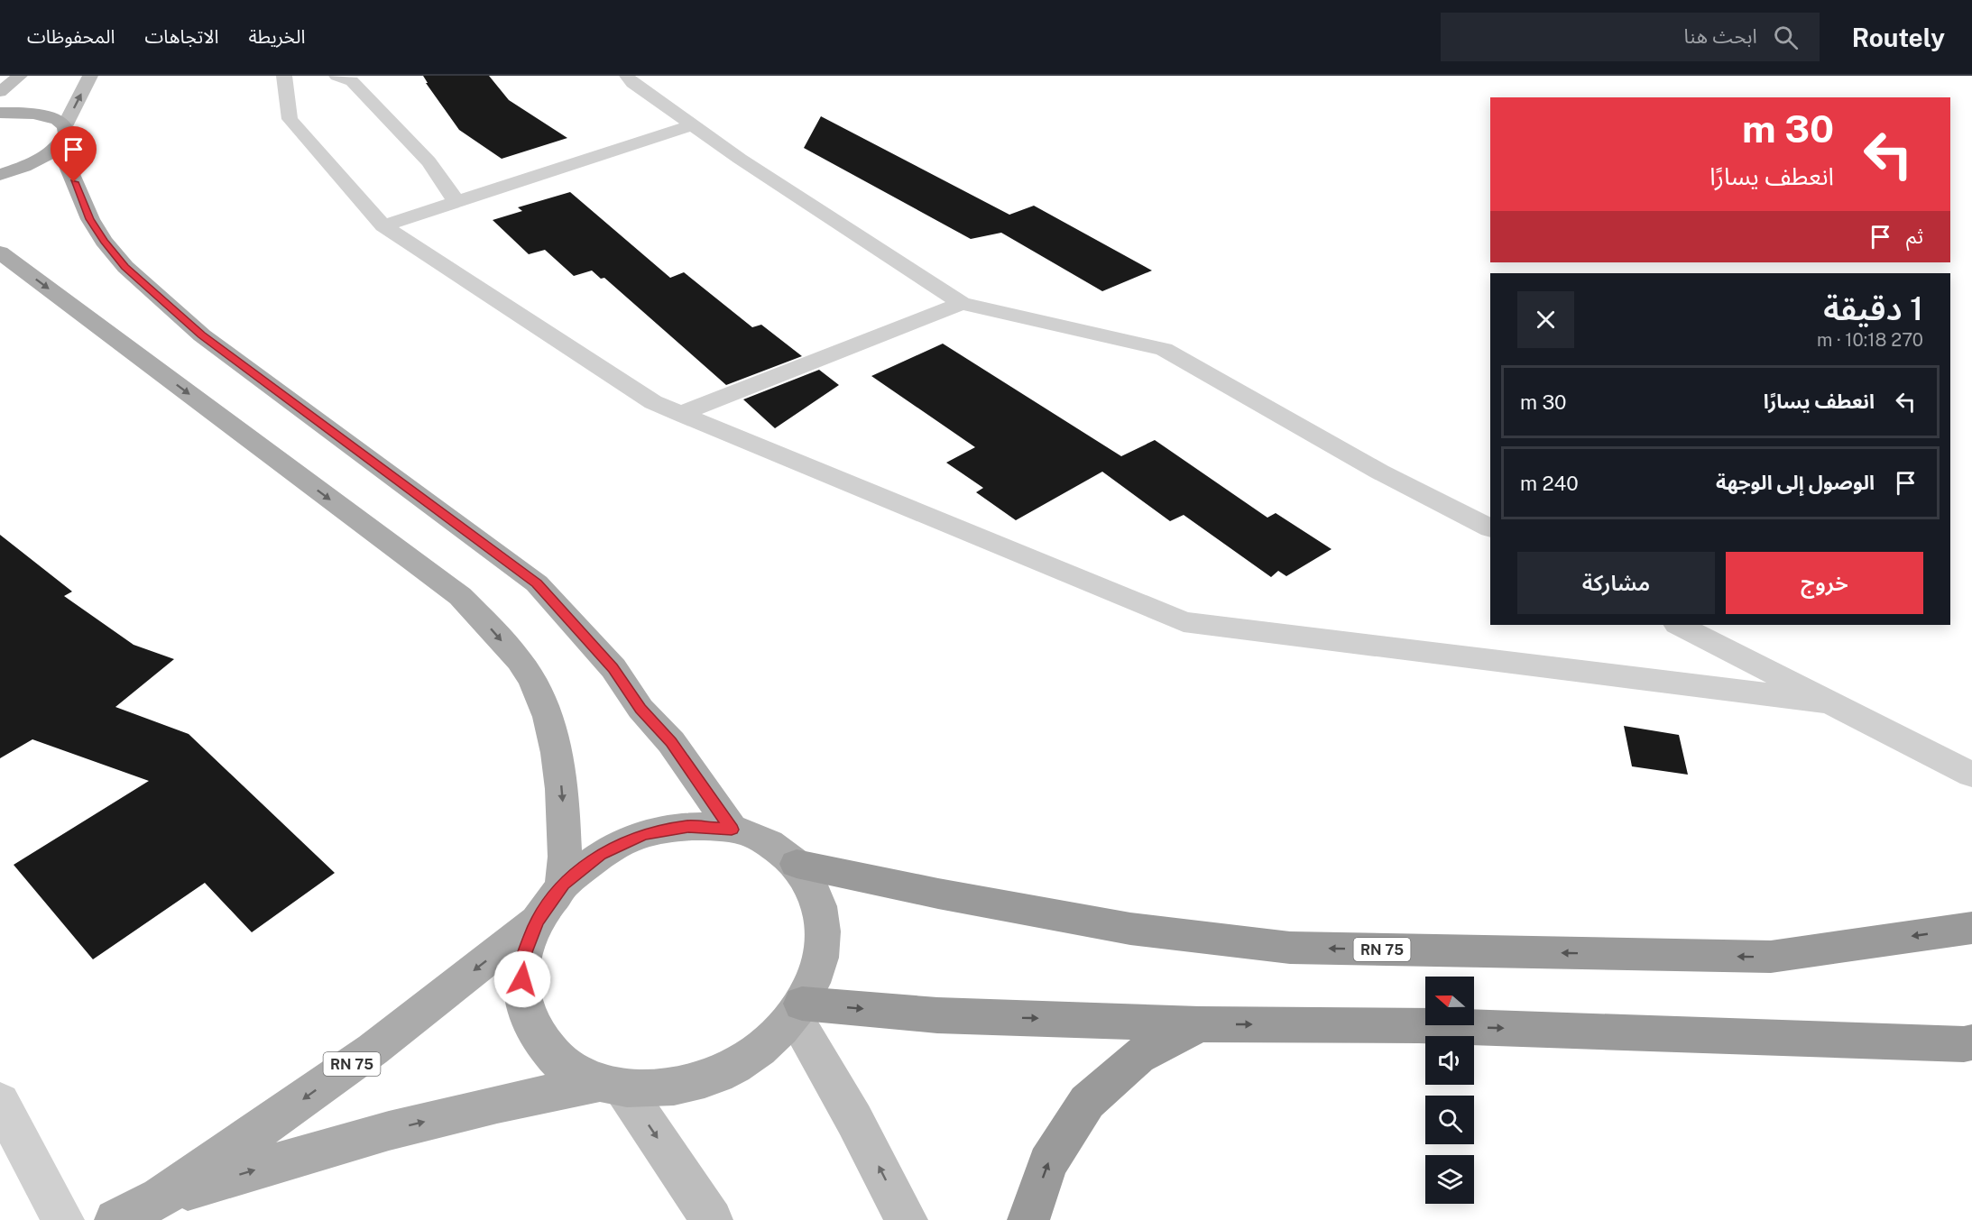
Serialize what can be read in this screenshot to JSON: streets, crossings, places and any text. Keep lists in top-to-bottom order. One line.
{"streets":{"highway":["RN 75"]},"north":"left","page":{"header":"Routely","search":"ابحث هنا","nav":["الخريطة","الاتجاهات","المحفوظات"],"turn":["30 m","انعطف يسارًا"],"then":"ثم","heading":["1 دقيقة","270 m · 10:18"],"list":[{"name":"انعطف يسارًا","value":"30 m"},{"name":"الوصول إلى الوجهة","value":"240 m"}],"buttons":["خروج","مشاركة"]}}
